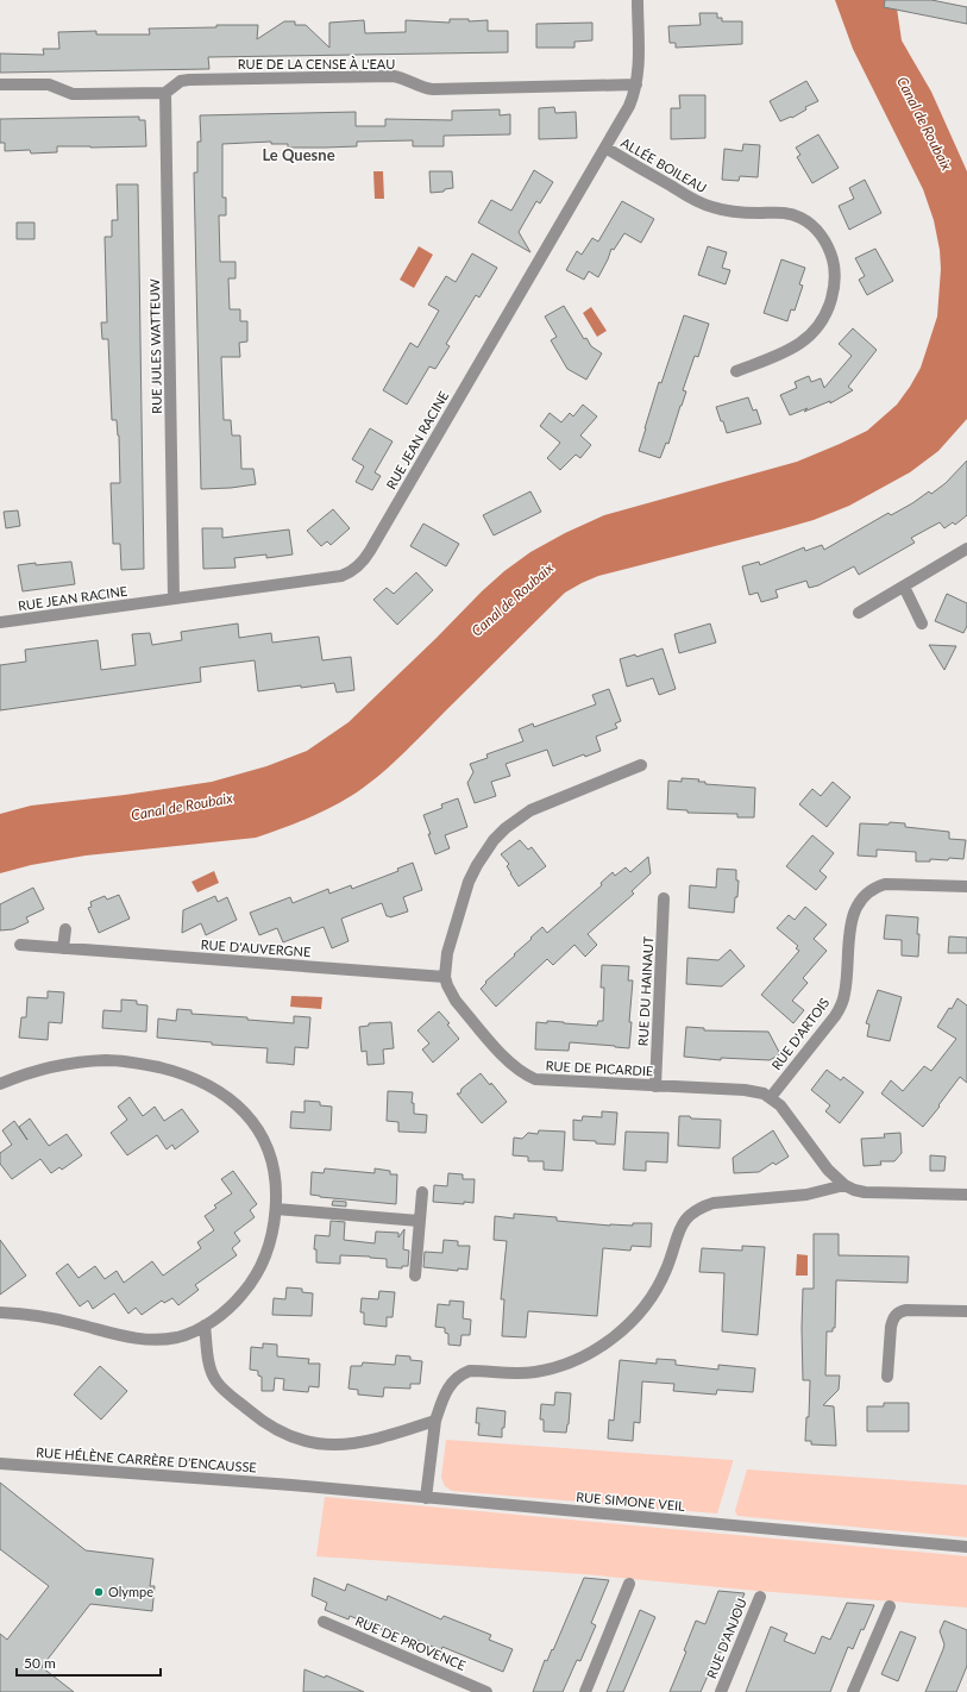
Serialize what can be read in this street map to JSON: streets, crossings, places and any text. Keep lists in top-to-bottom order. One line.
{"streets":{"street":["RUE DE LA CENSE À L'EAU","ALLÉE BOILEAU","RUE JULES WATTEUW","RUE JEAN RACINE","RUE D'AUVERGNE","RUE DU HAINAUT","RUE D'ARTOIS","RUE DE PICARDIE","RUE HÉLÈNE CARRÈRE D’ENCAUSSE","RUE SIMONE VEIL","RUE D'ANJOU","RUE DE PROVENCE"]},"crossings":[["RUE DE LA CENSE À L'EAU","RUE JULES WATTEUW"],["RUE DE LA CENSE À L'EAU","RUE JEAN RACINE"],["ALLÉE BOILEAU","RUE JEAN RACINE"],["RUE JULES WATTEUW","RUE JEAN RACINE"],["RUE D'AUVERGNE","RUE DE PICARDIE"],["RUE DU HAINAUT","RUE DE PICARDIE"],["RUE D'ARTOIS","RUE DE PICARDIE"],["RUE HÉLÈNE CARRÈRE D’ENCAUSSE","RUE SIMONE VEIL"]],"districts":["Le Quesne"],"water":["Canal de Roubaix"],"places":["Olympe"],"scale_bar":"50 m"}
